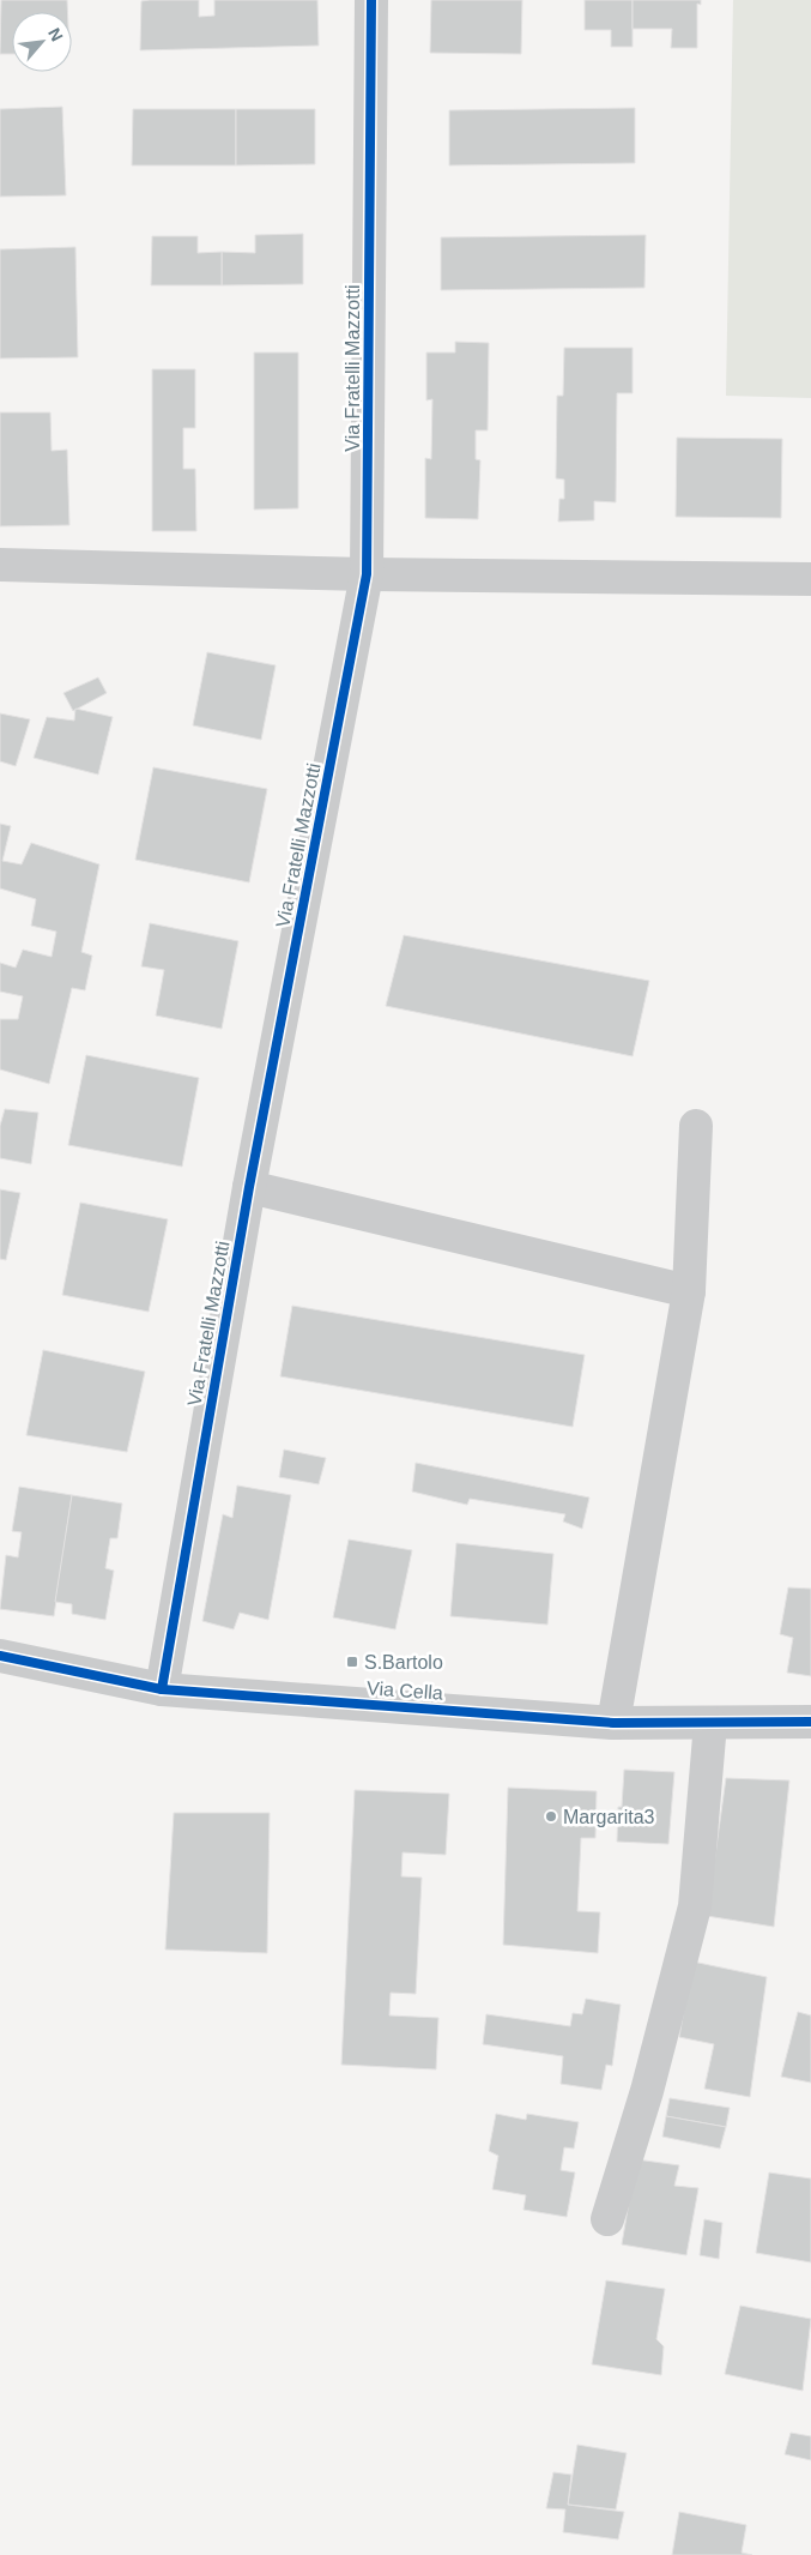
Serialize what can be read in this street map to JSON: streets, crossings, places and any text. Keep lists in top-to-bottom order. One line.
{"streets":{"street":["Via Fratelli Mazzotti","Via Cella"]},"crossings":[["Via Fratelli Mazzotti","Via Cella"]],"places":{"transit":["S.Bartolo"],"other":["Margarita3"]},"north":"top right"}
